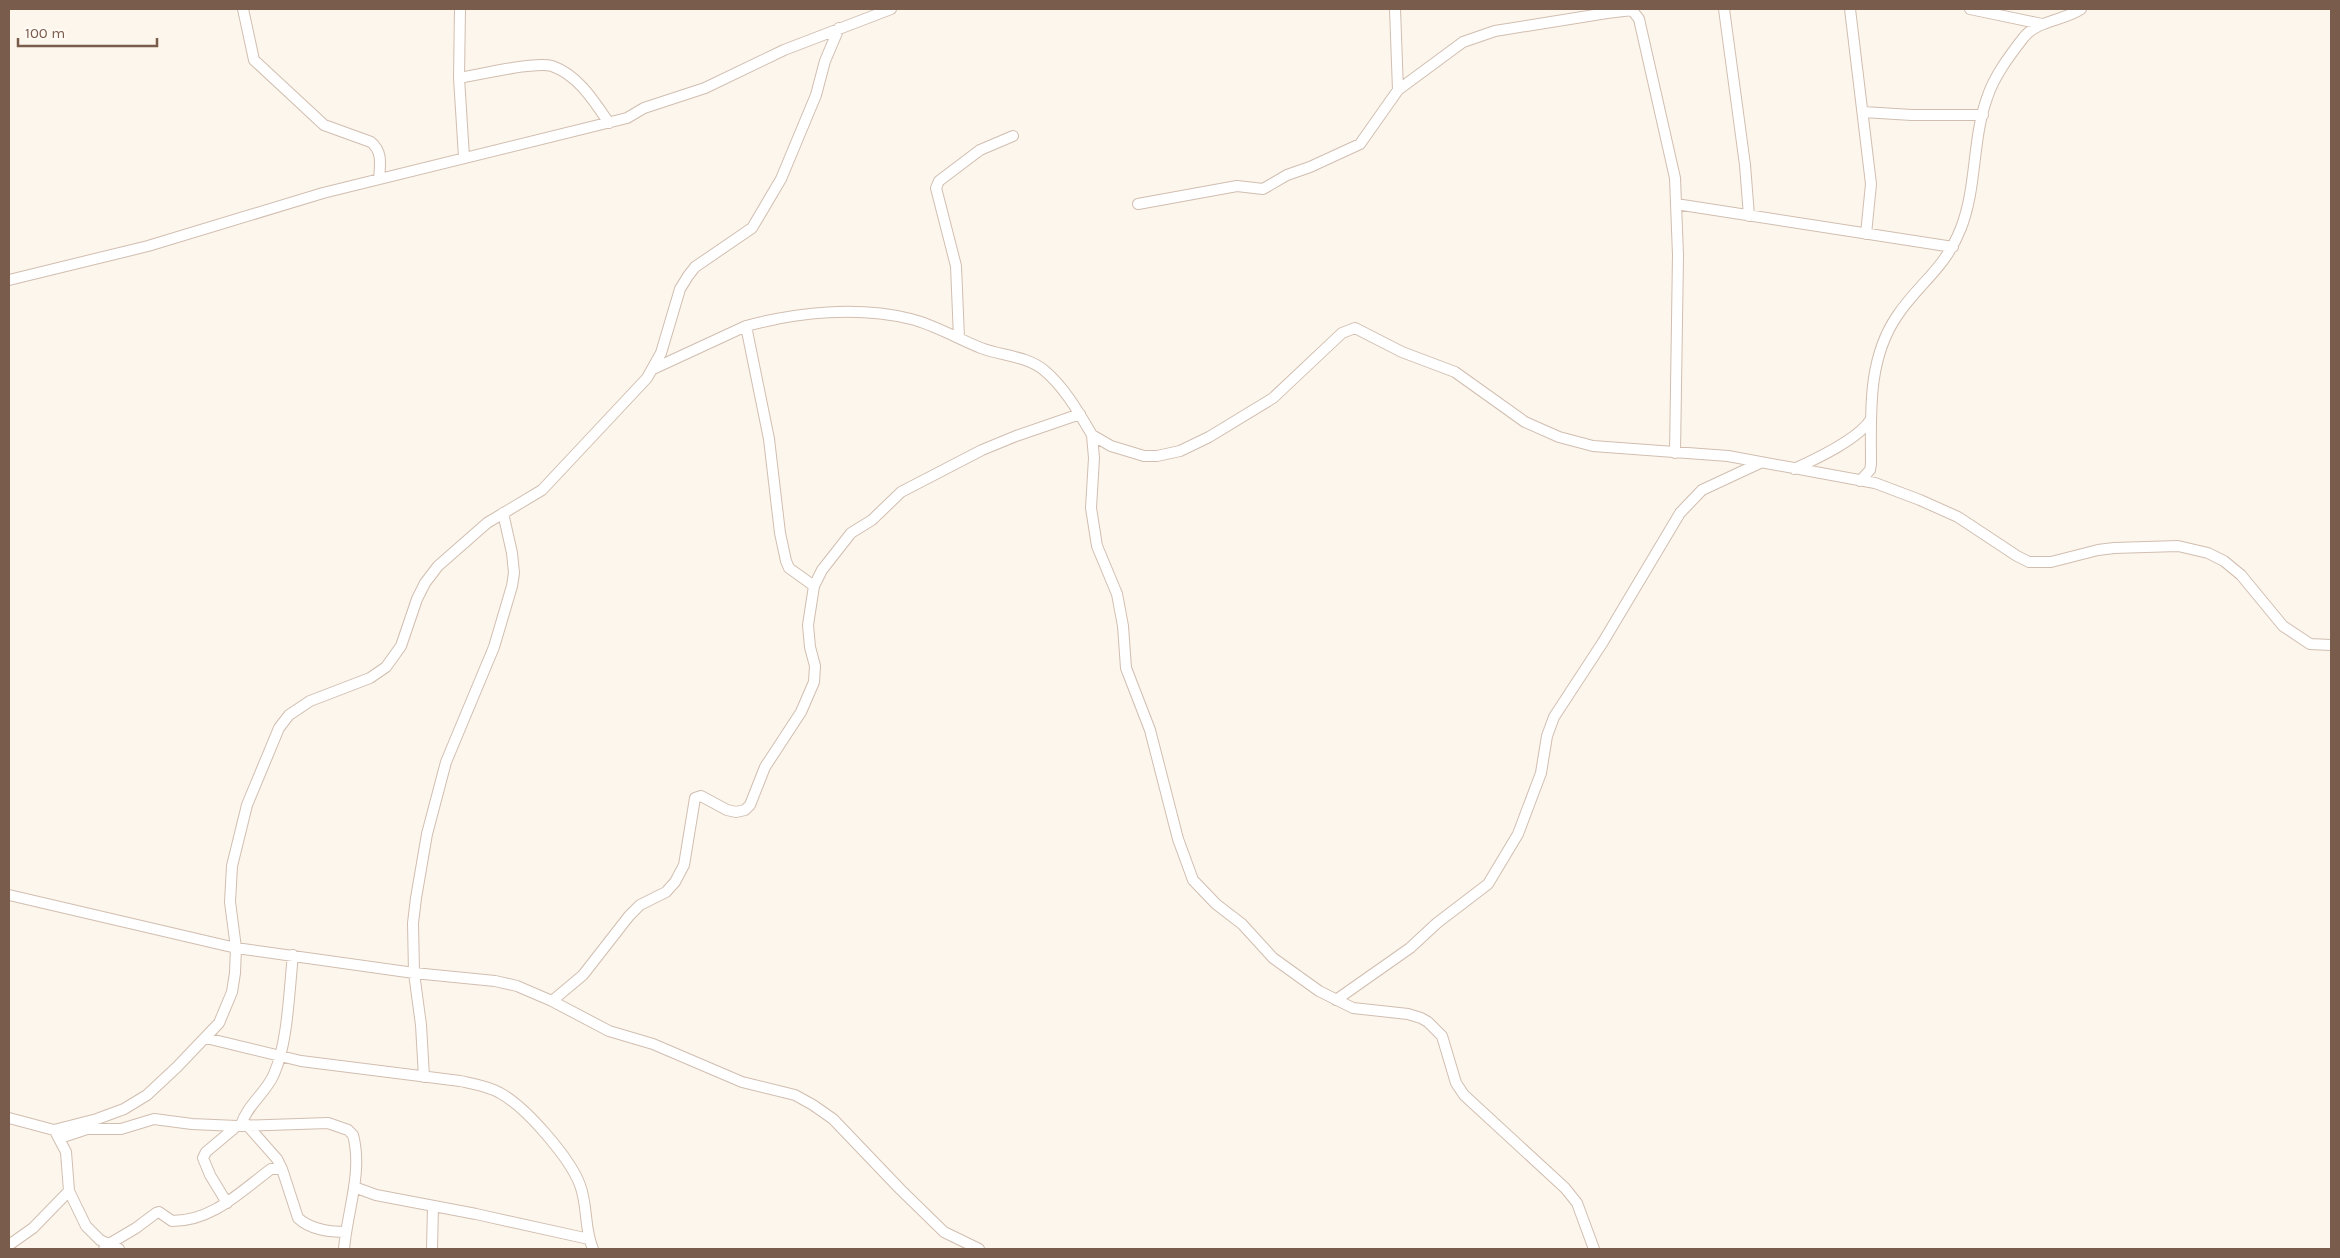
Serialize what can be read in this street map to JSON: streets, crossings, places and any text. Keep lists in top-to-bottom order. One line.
{"scale_bar":"100 m"}
